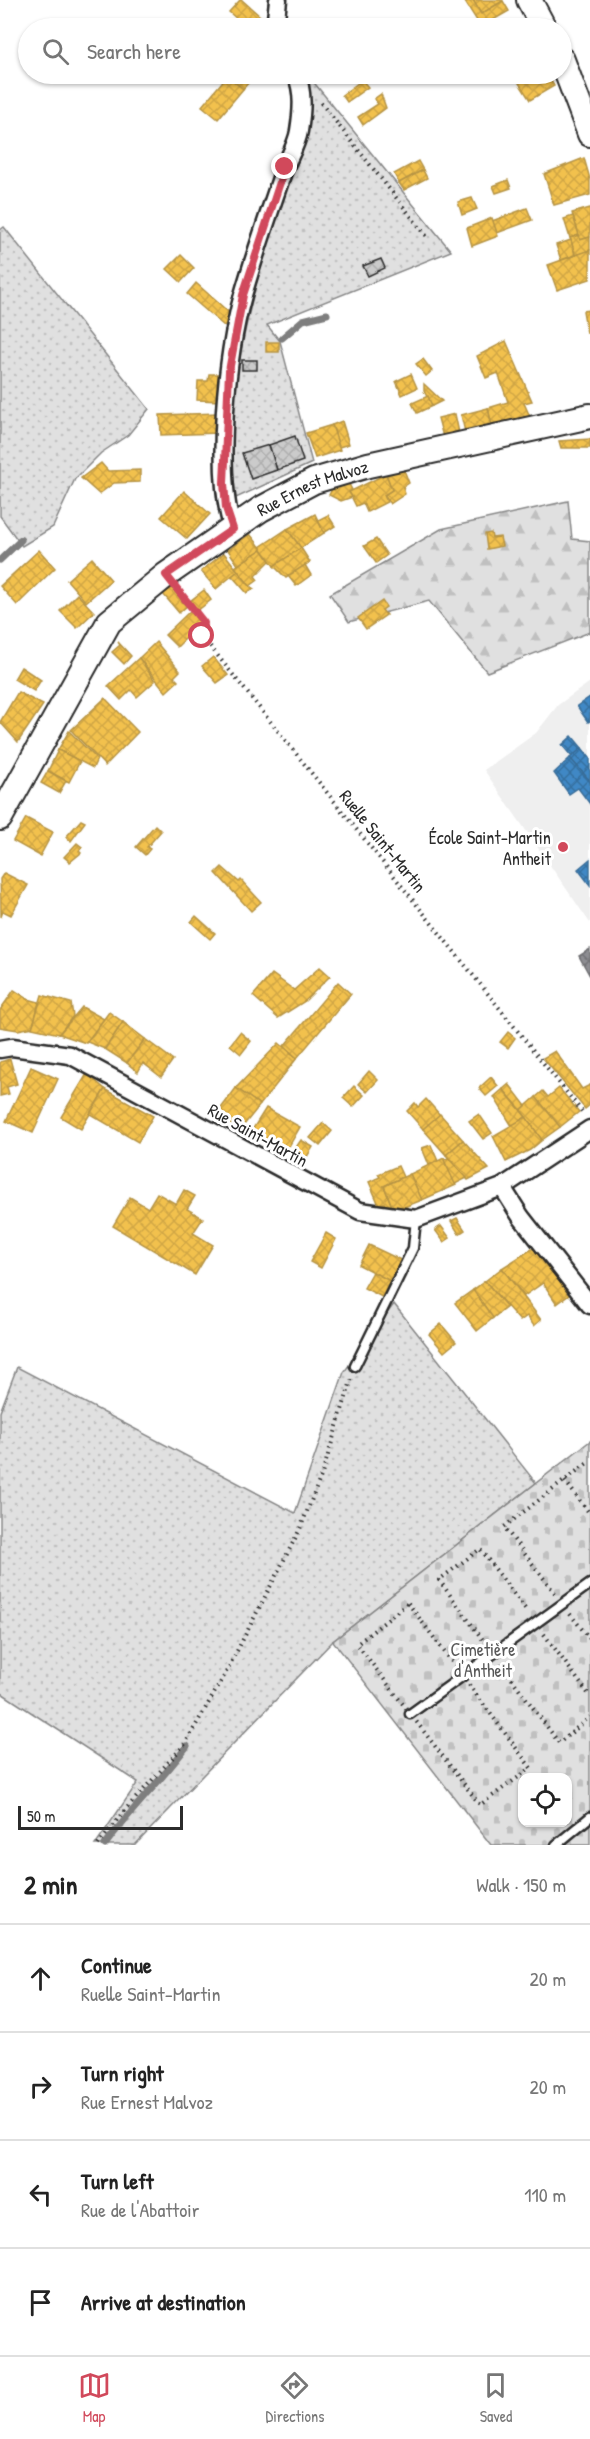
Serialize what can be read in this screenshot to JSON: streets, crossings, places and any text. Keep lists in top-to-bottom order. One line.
{"streets":{"street":["Rue Ernest Malvoz","Rue Saint-Martin"],"path":["Ruelle Saint-Martin"]},"crossings":[["Rue Ernest Malvoz","Ruelle Saint-Martin"]],"parks":["Cimetière d'Antheit"],"places":["École Saint-Martin Antheit"],"scale_bar":"50 m","page":{"search":"Search here","scale":"50 m","heading":["2 min","Walk · 150 m"],"list":[["Continue","Ruelle Saint-Martin","20 m"],["Turn right","Rue Ernest Malvoz","20 m"],["Turn left","Rue de l'Abattoir","110 m"],"Arrive at destination"],"nav":["Map","Directions","Saved"]}}
